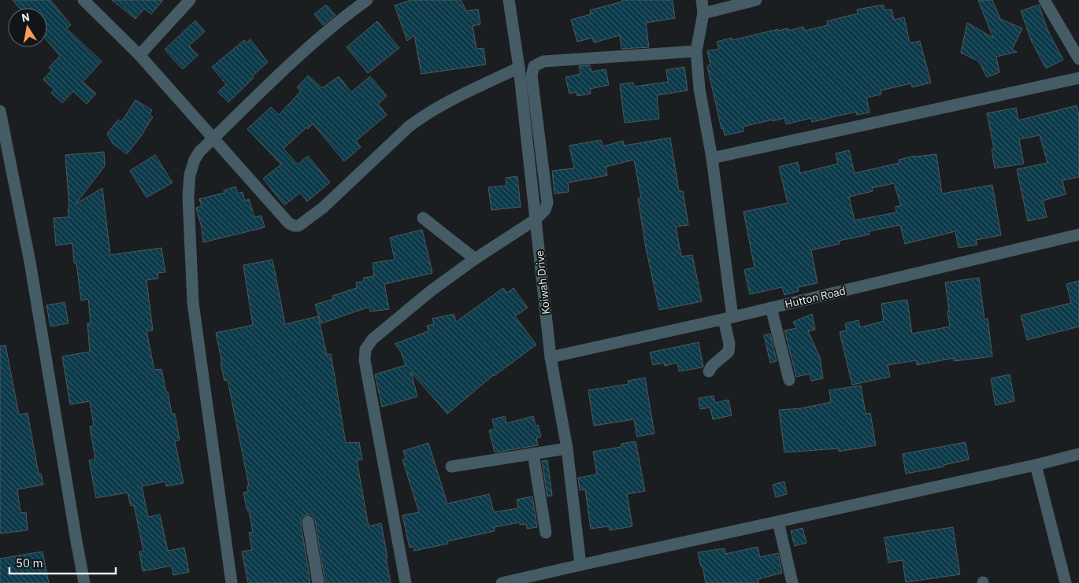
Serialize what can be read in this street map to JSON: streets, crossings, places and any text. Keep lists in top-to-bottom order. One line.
{"streets":{"street":["Koiwah Drive","Hutton Road"]},"crossings":[["Koiwah Drive","Hutton Road"]],"scale_bar":"50 m","north":"top"}
